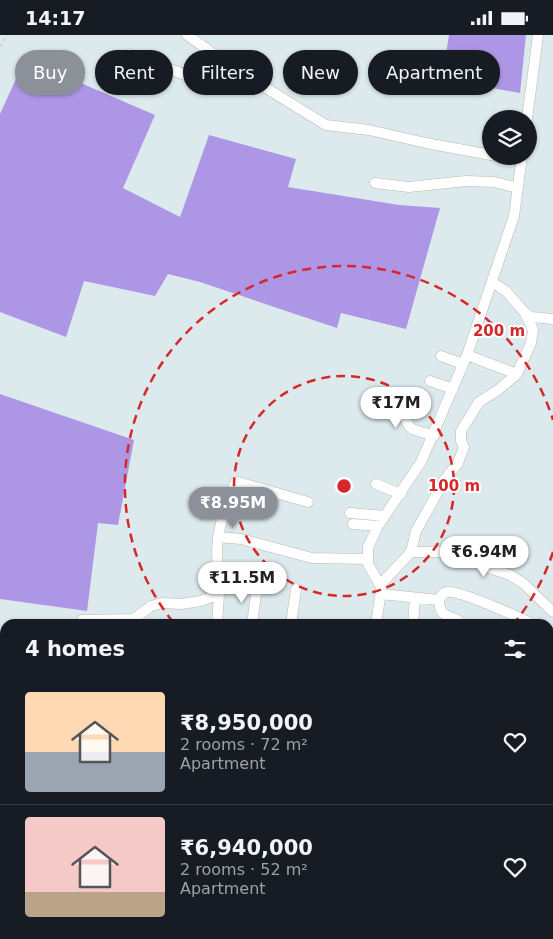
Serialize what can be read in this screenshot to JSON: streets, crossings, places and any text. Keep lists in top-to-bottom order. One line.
{"page":{"status":"14:17","chip":["Buy","Rent","Filters","New","Apartment"],"price":["₹17M","₹8.95M","₹6.94M","₹11.5M"],"heading":"4 homes","list":[{"name":"₹8,950,000","note":"2 rooms · 72 m² · Apartment"},{"name":"₹6,940,000","note":"2 rooms · 52 m² · Apartment"}]},"rings":["200 m","100 m"]}
